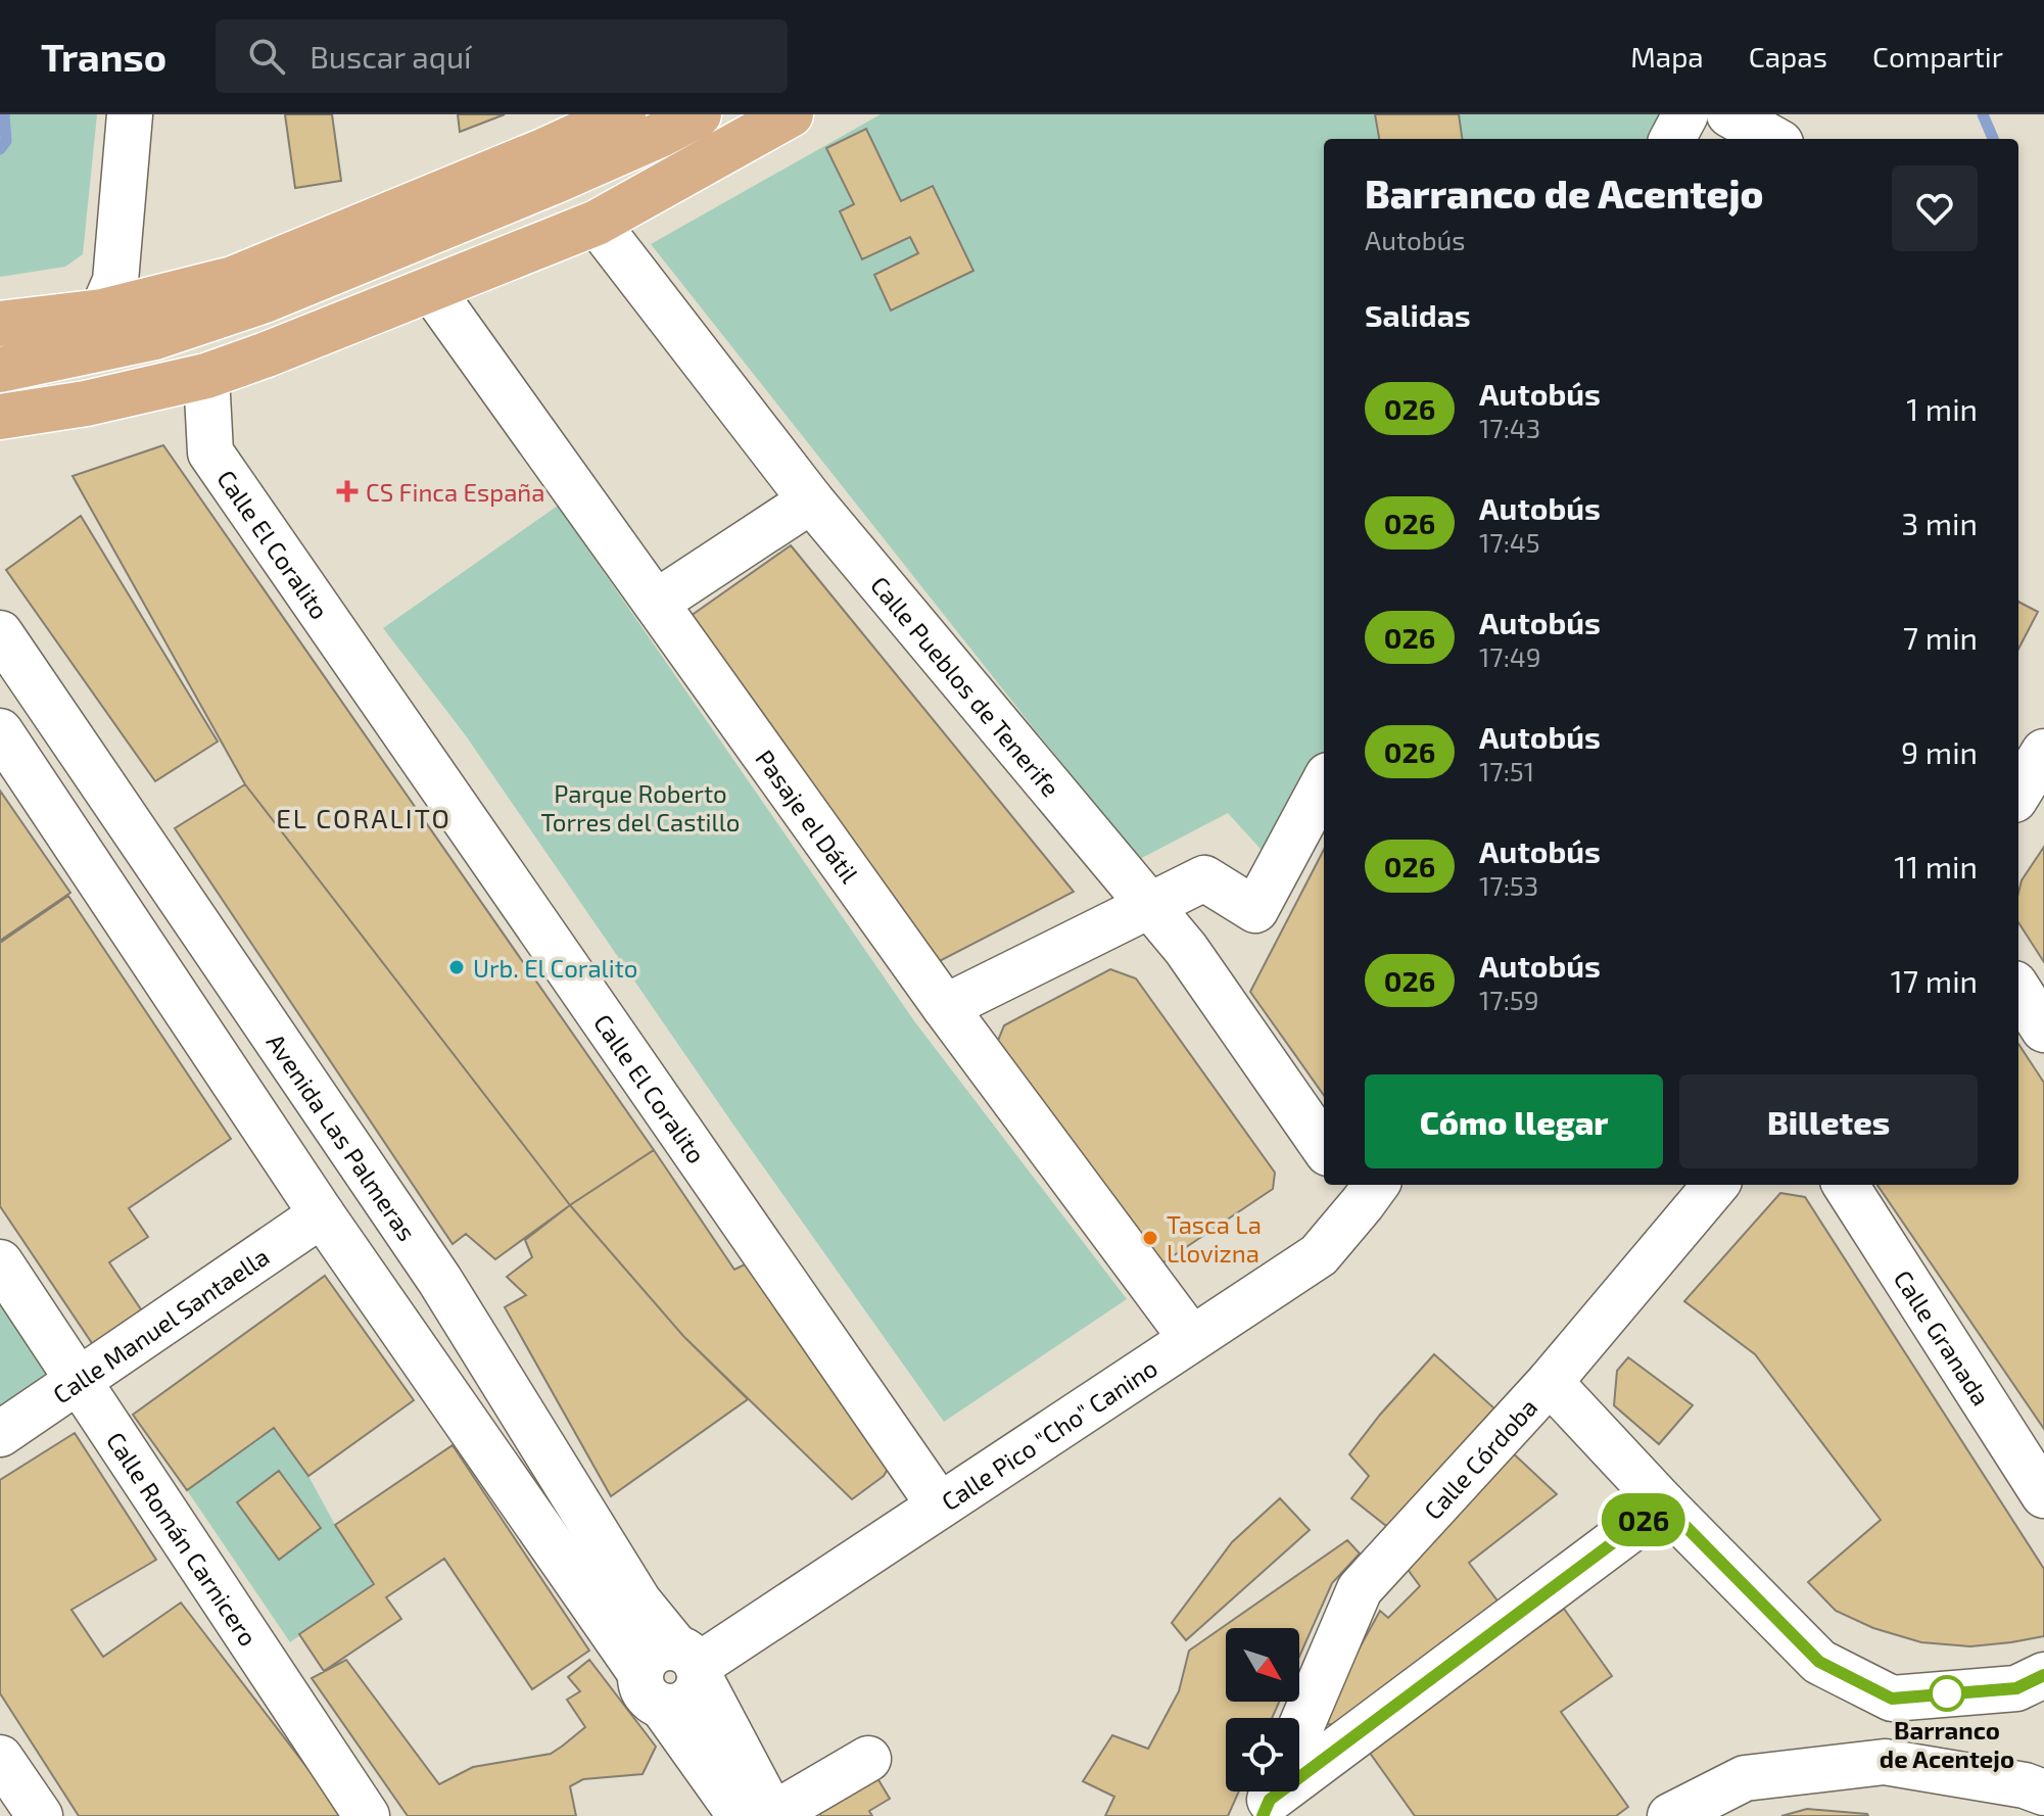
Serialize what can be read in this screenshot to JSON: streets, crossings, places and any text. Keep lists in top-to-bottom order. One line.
{"streets":{"street":["Calle El Coralito","Calle Pueblos de Tenerife","Pasaje el Dátil","Avenida Las Palmeras","Calle Manuel Santaella","Calle Granada","Calle Pico \"Cho\" Canino","Calle Córdoba","Calle Román Carnicero"]},"crossings":[["Calle El Coralito","Calle Pico \"Cho\" Canino"],["Pasaje el Dátil","Calle Pico \"Cho\" Canino"],["Avenida Las Palmeras","Calle Pico \"Cho\" Canino"],["Calle Manuel Santaella","Calle Román Carnicero"]],"districts":["EL CORALITO"],"parks":["Parque Roberto Torres del Castillo"],"places":{"health":["CS Finca España"],"other":["Urb. El Coralito","Tasca La Llovizna","Barranco de Acentejo"]},"lines":["bus line 026"],"north":"bottom right","page":{"header":"Transo","search":"Buscar aquí","nav":["Mapa","Capas","Compartir"],"on_map":"026","heading":[["Barranco de Acentejo","Autobús"],"Salidas"],"list":[{"mark":"026","name":"Autobús","note":"17:43","value":"1 min"},{"mark":"026","name":"Autobús","note":"17:45","value":"3 min"},{"mark":"026","name":"Autobús","note":"17:49","value":"7 min"},{"mark":"026","name":"Autobús","note":"17:51","value":"9 min"},{"mark":"026","name":"Autobús","note":"17:53","value":"11 min"},{"mark":"026","name":"Autobús","note":"17:59","value":"17 min"}],"buttons":["Cómo llegar","Billetes"]}}
